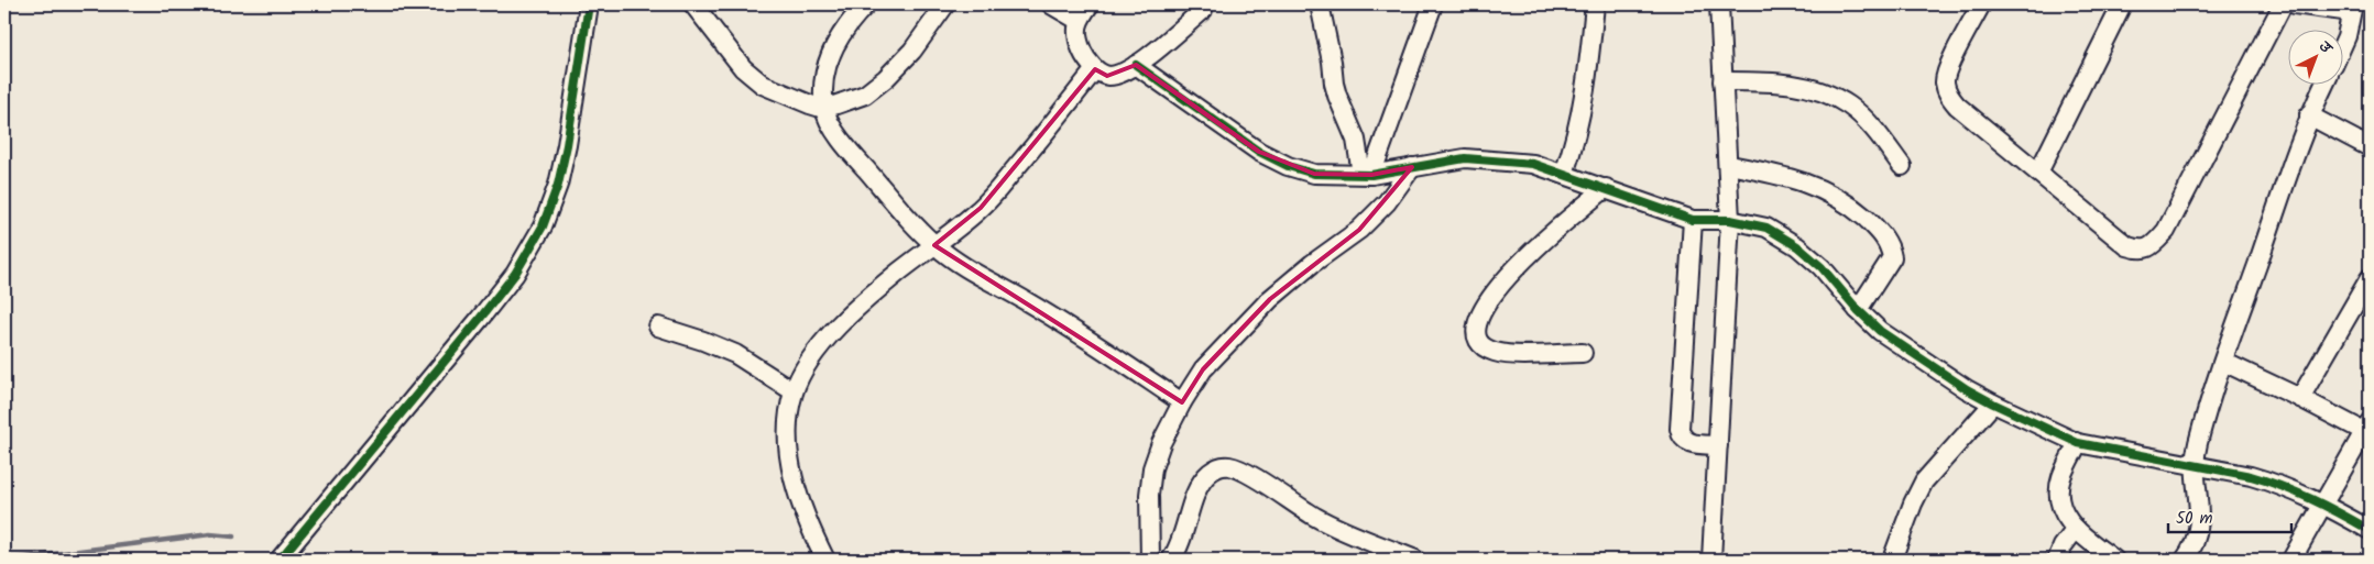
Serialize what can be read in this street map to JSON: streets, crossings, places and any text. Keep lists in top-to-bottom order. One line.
{"scale_bar":"50 m","north":"top right"}
